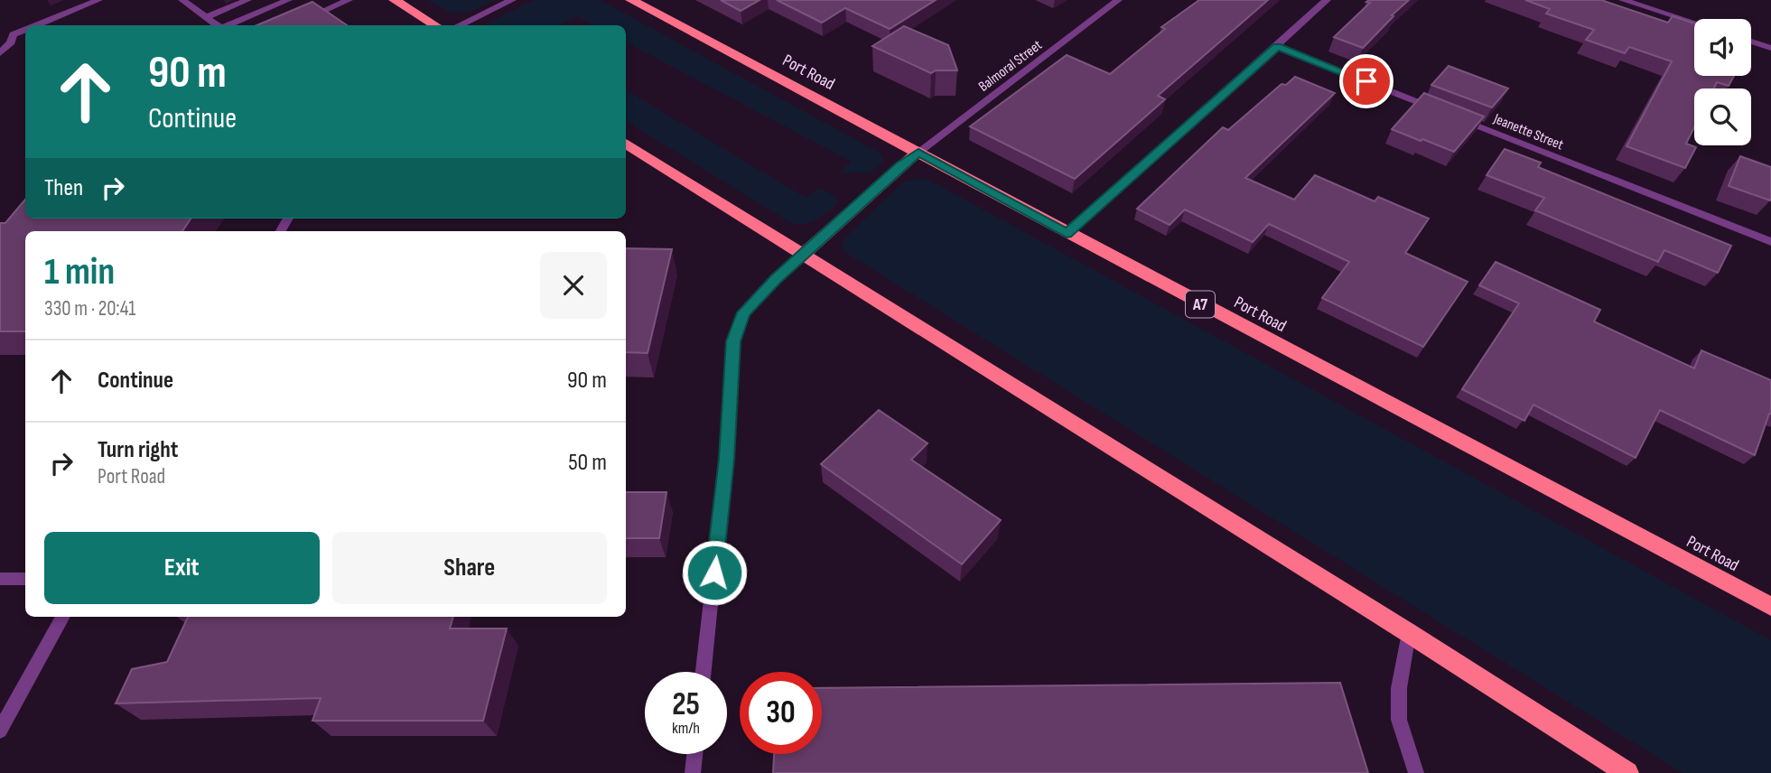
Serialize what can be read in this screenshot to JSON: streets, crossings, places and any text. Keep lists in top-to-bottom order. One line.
{"streets":{"highway":["Port Road","A7"],"street":["Balmoral Street","Jeanette Street"]},"crossings":[["Balmoral Street","Port Road"]],"page":{"turn":["90 m","Continue"],"then":"Then","heading":["1 min","330 m · 20:41"],"list":[{"name":"Continue","value":"90 m"},{"name":"Turn right","note":"Port Road","value":"50 m"}],"buttons":["Exit","Share"],"speed":"25 km/h","limit":"30"}}
